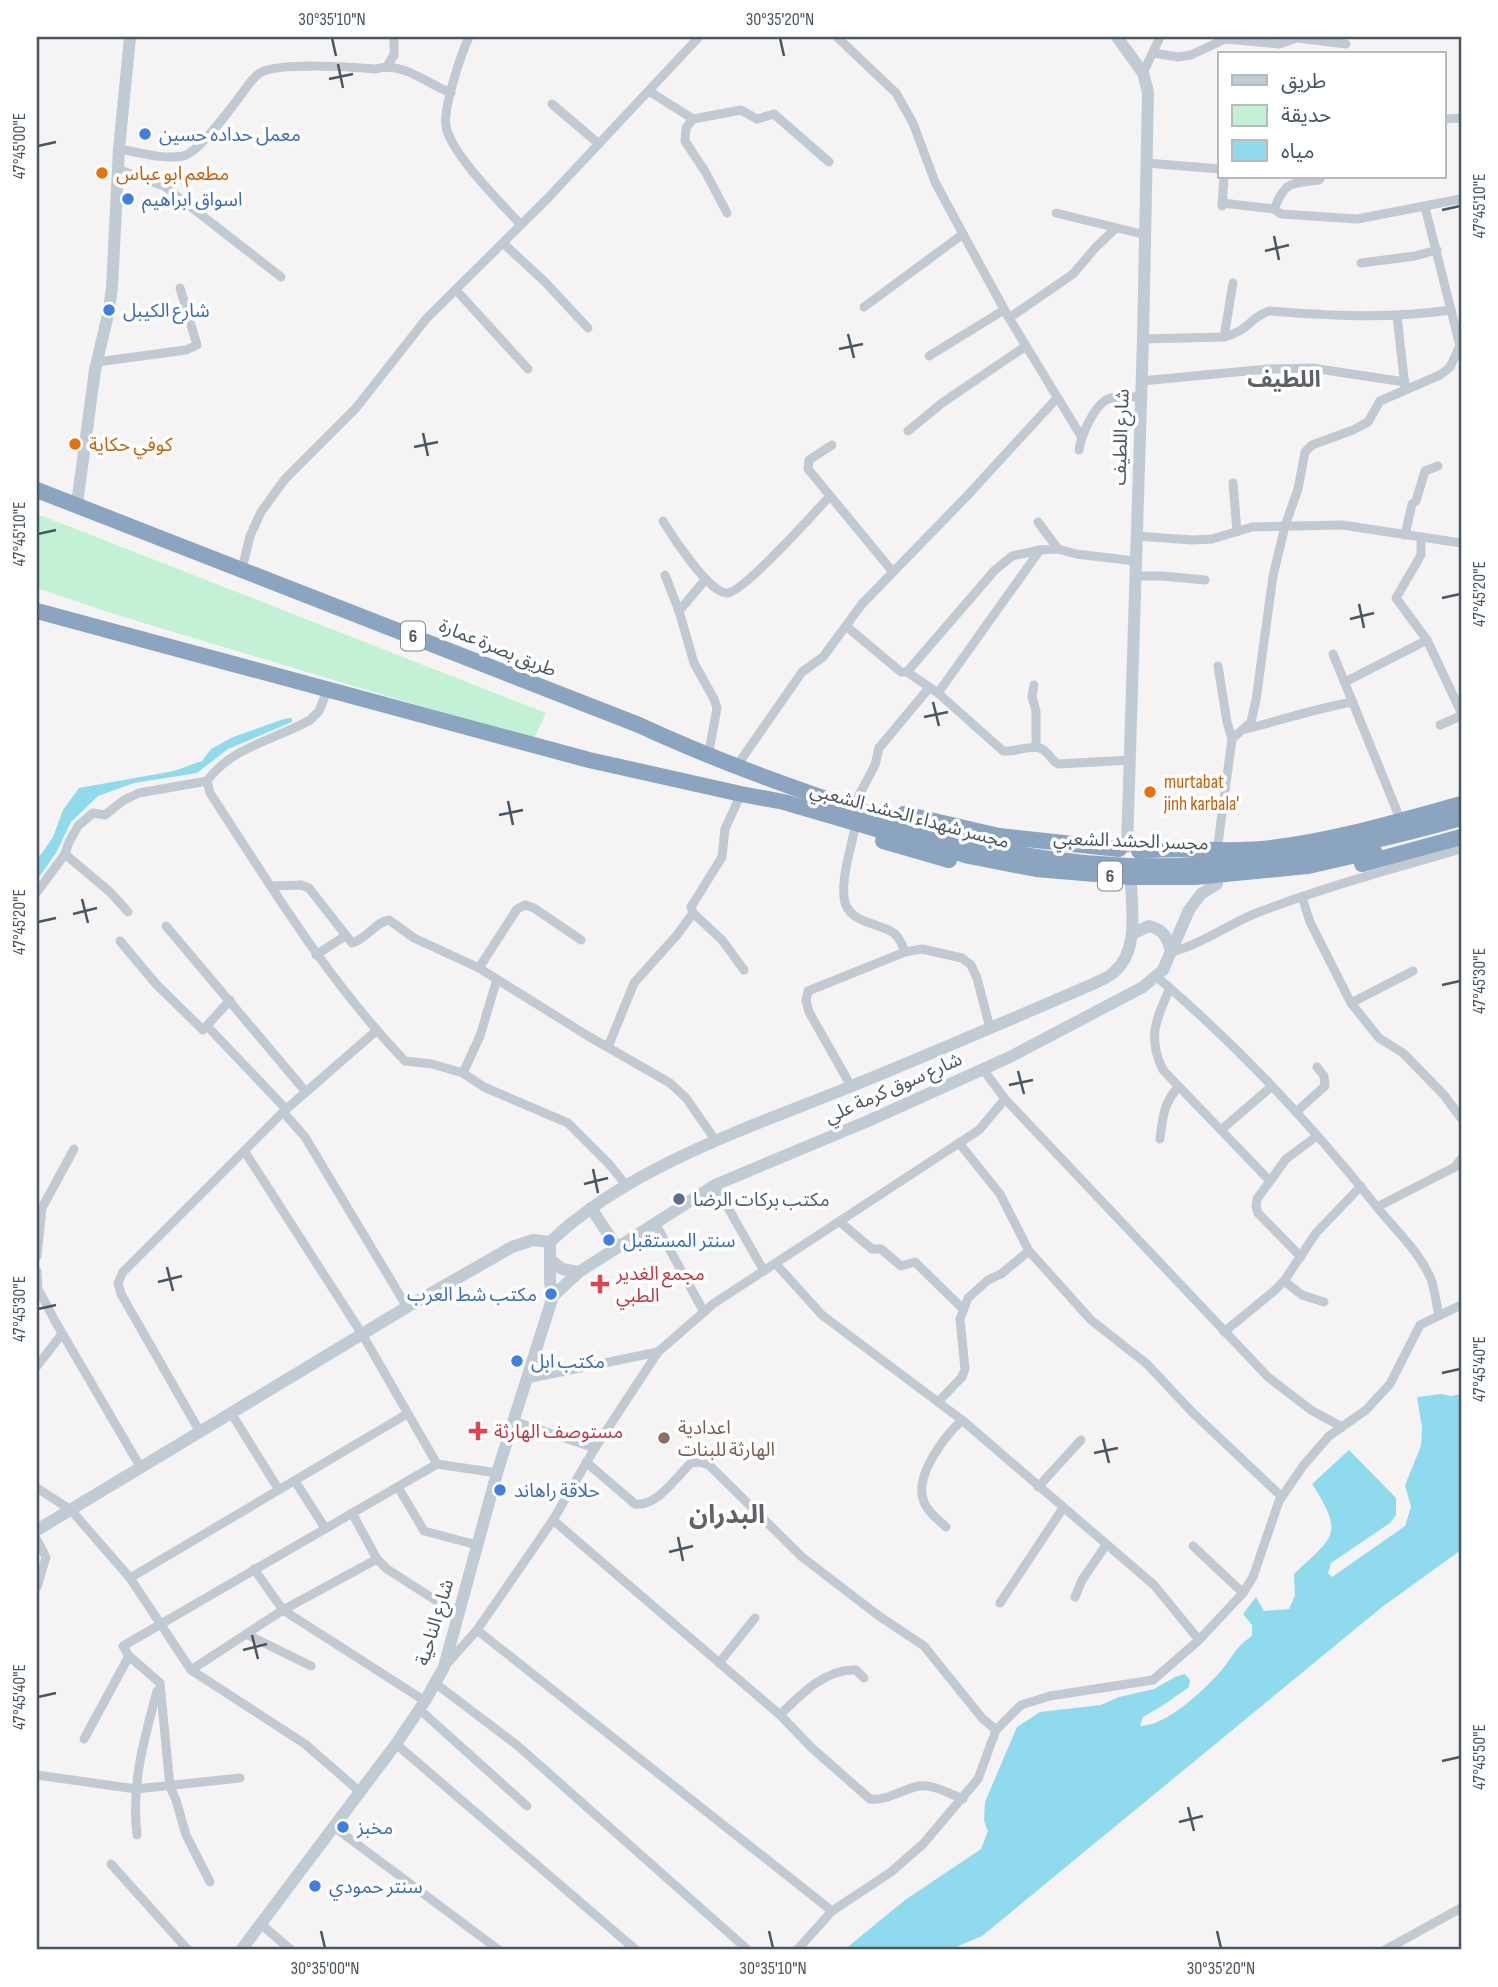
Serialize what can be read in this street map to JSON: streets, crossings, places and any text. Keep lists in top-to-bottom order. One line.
{"streets":{"highway":["6","طريق بصرة عمارة","مجسر شهداء الحشد الشعبي"],"main road":["شارع اللطيف","شارع سوق كرمة علي","شارع الناحية"]},"crossings":[["شارع اللطيف","شارع سوق كرمة علي"],["6","طريق بصرة عمارة"],["6","مجسر شهداء الحشد الشعبي"],["طريق بصرة عمارة","مجسر شهداء الحشد الشعبي"],["شارع سوق كرمة علي","شارع الناحية"]],"districts":["اللطيف","البدران"],"places":{"other":["معمل حداده حسين","مطعم ابو عباس","اسواق ابراهيم","شارع الكيبل","كوفي حكاية","murtabat jinh karbala'","مكتب بركات الرضا","سنتر المستقبل","مكتب شط العرب","مكتب ابل","اعدادية الهارثة للبنات","حلاقة راهاند","مخبز","سنتر حمودي"],"health":["مجمع الغدير الطبي","مستوصف الهارثة"]},"legend":["طريق","حديقة","مياه"],"coordinates":["30°35'10\"N","30°35'20\"N","47°45'00\"E","47°45'10\"E","47°45'20\"E","47°45'30\"E","47°45'40\"E","47°45'50\"E","30°35'00\"N"]}
